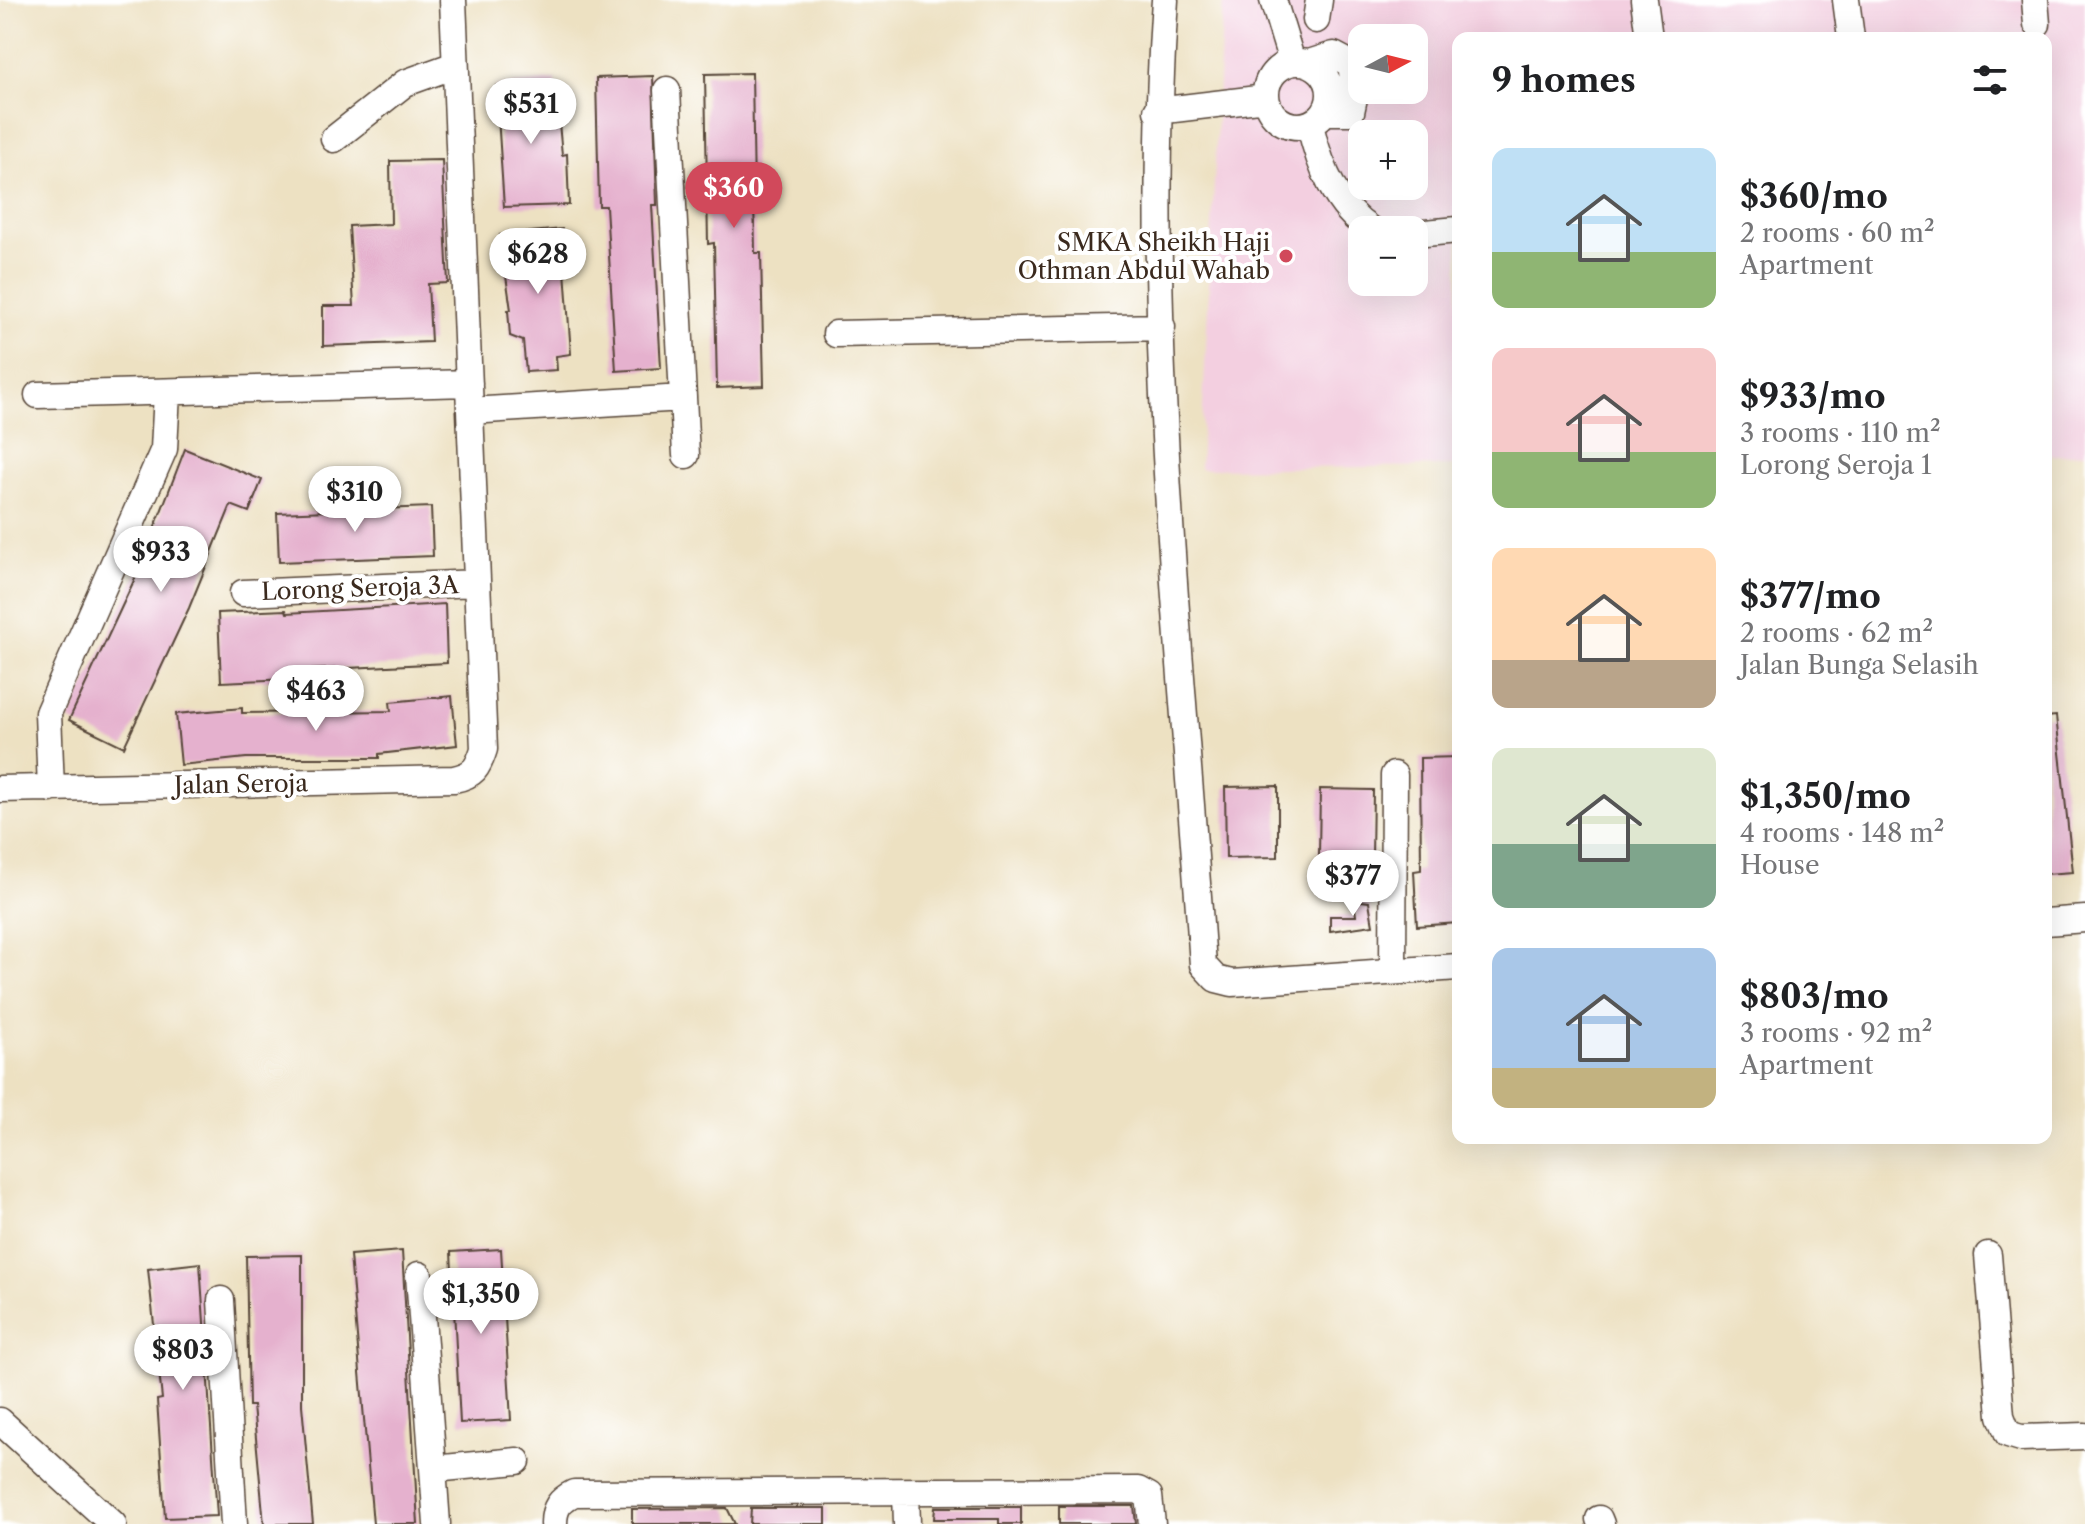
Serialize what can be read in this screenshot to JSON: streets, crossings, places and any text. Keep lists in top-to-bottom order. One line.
{"streets":{"street":["Lorong Seroja 3A","Jalan Seroja"]},"crossings":[["Lorong Seroja 3A","Jalan Seroja"]],"places":["SMKA Sheikh Haji Othman Abdul Wahab"],"north":"right","page":{"map_buttons":["+","−"],"heading":"9 homes","price":["$531","$360","$628","$310","$933","$463","$377","$1,350","$803"],"list":[{"name":"$360/mo","note":"2 rooms · 60 m² · Apartment"},{"name":"$933/mo","note":"3 rooms · 110 m² · Lorong Seroja 1"},{"name":"$377/mo","note":"2 rooms · 62 m² · Jalan Bunga Selasih"},{"name":"$1,350/mo","note":"4 rooms · 148 m² · House"},{"name":"$803/mo","note":"3 rooms · 92 m² · Apartment"}]}}
